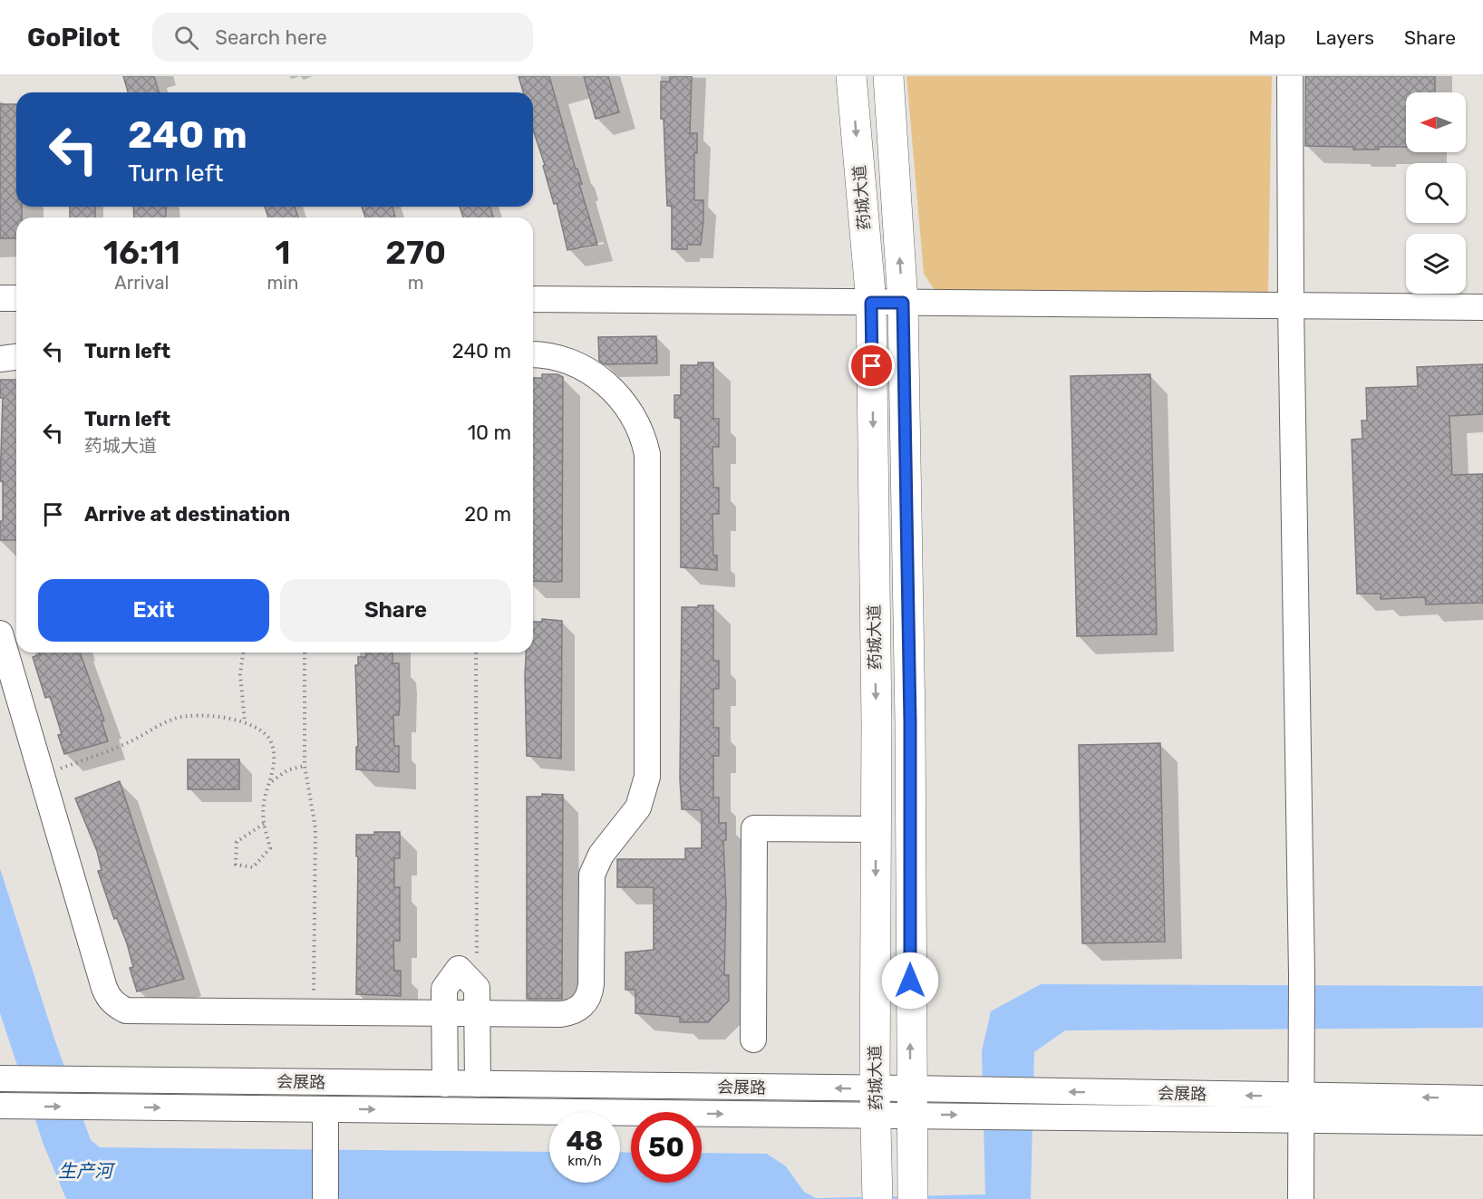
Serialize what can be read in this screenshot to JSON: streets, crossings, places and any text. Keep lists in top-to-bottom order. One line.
{"streets":{"main road":["药城大道"],"street":["会展路"]},"crossings":[["药城大道","会展路"]],"water":["生产河"],"north":"left","page":{"header":"GoPilot","search":"Search here","nav":["Map","Layers","Share"],"turn":["240 m","Turn left"],"eta":["16:11","Arrival","1","min","270","m"],"list":[{"name":"Turn left","value":"240 m"},{"name":"Turn left","note":"药城大道","value":"10 m"},{"name":"Arrive at destination","value":"20 m"}],"buttons":["Exit","Share"],"speed":"48 km/h","limit":"50"}}
